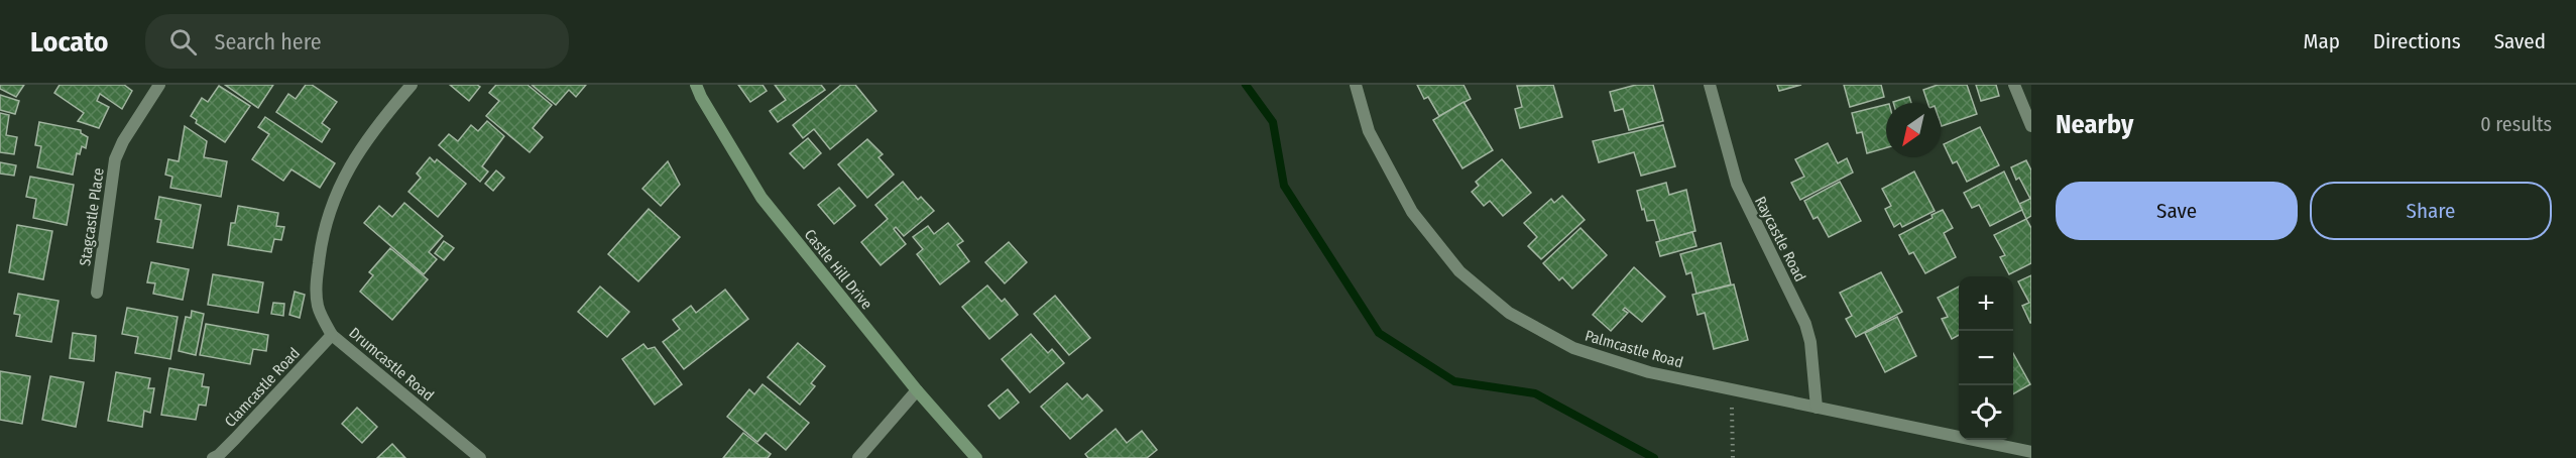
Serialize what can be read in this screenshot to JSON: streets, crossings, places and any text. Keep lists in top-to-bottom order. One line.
{"streets":{"street":["Stagcastle Place","Raycastle Road","Castle Hill Drive","Palmcastle Road","Drumcastle Road","Clamcastle Road"]},"crossings":[["Raycastle Road","Palmcastle Road"],["Drumcastle Road","Clamcastle Road"]],"north":"bottom left","page":{"header":"Locato","search":"Search here","nav":["Map","Directions","Saved"],"heading":["Nearby","0 results"],"buttons":["Save","Share"],"map_buttons":["+","−"]}}
